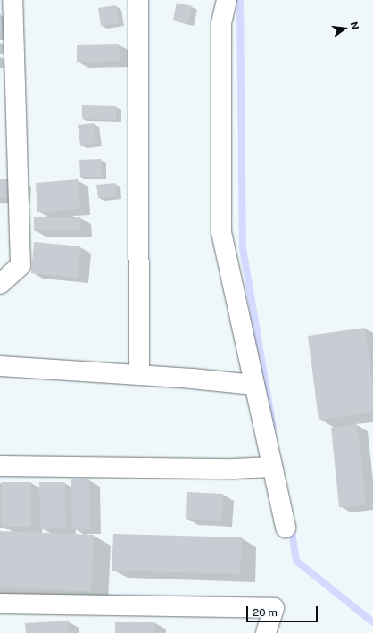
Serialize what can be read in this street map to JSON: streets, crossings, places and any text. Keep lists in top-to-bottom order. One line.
{"scale_bar":"20 m","north":"right"}
